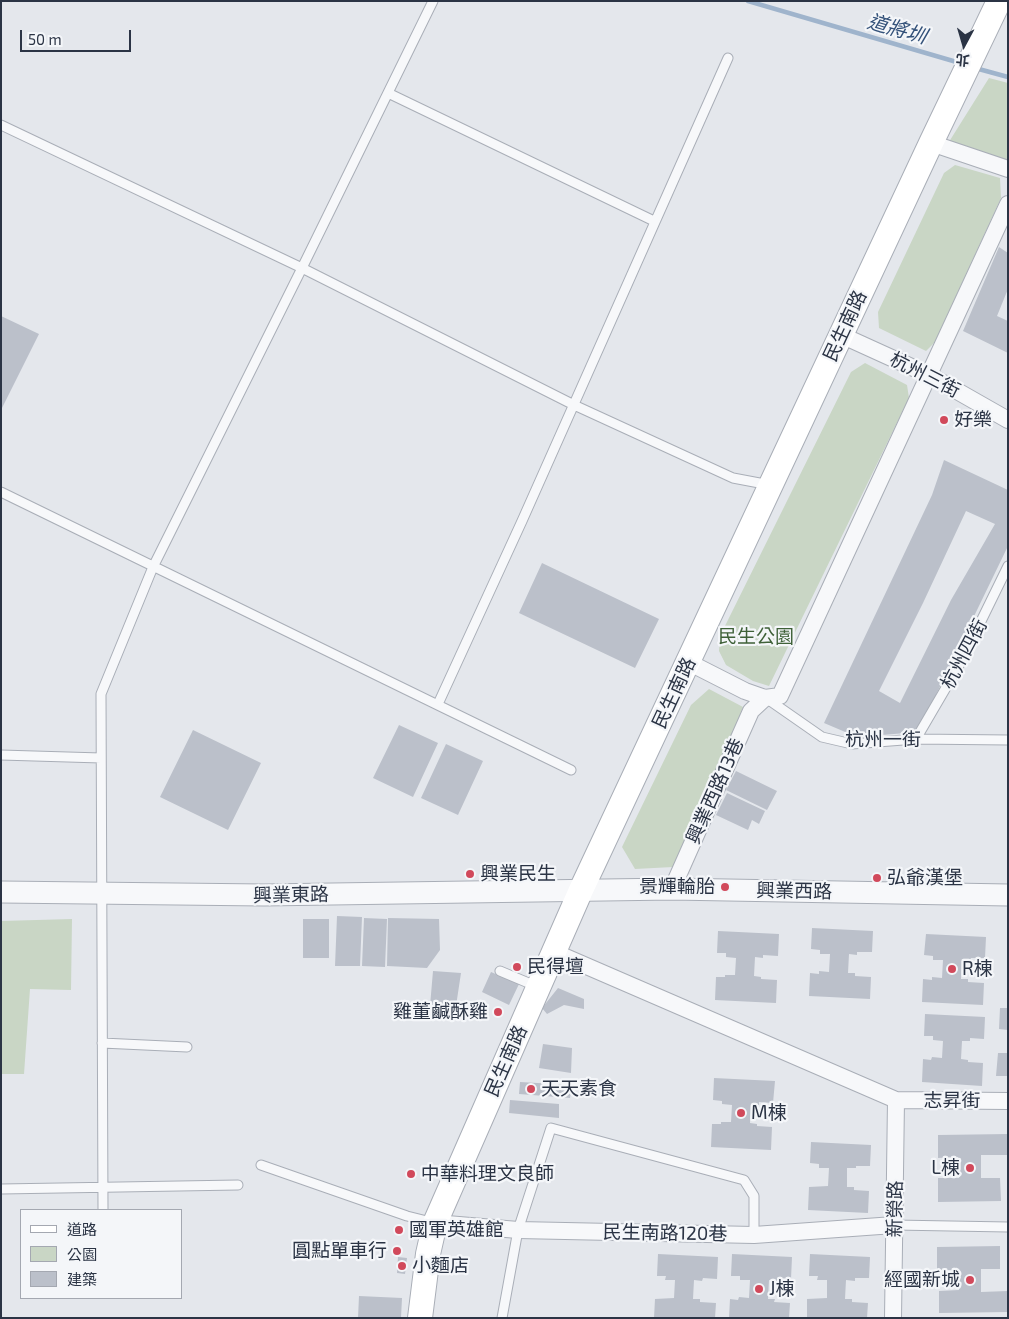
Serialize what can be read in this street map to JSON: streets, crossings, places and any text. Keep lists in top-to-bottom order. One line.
{"streets":{"main road":["民生南路"],"street":["杭州三街","杭州一街","興業西路13巷","興業西路","興業東路","志昇街","新榮路","民生南路120巷"],"lane":["杭州四街"]},"crossings":[["民生南路","杭州三街"],["民生南路","杭州一街"],["民生南路","興業西路"],["民生南路","興業東路"],["民生南路","民生南路120巷"],["杭州三街","興業西路13巷"],["杭州四街","杭州一街"],["杭州一街","興業西路13巷"],["興業西路13巷","興業西路"],["興業西路","興業東路"],["志昇街","新榮路"],["新榮路","民生南路120巷"]],"water":["道將圳"],"parks":["民生公園"],"places":["好樂","興業民生","弘爺漢堡","景輝輪胎","民得壇","R棟","雞董鹹酥雞","天天素食","M棟","L棟","中華料理文良師","國軍英雄館","圓點單車行","小麵店","經國新城","J棟"],"legend":["道路","公園","建築"],"scale_bar":"50 m","north":"bottom"}
